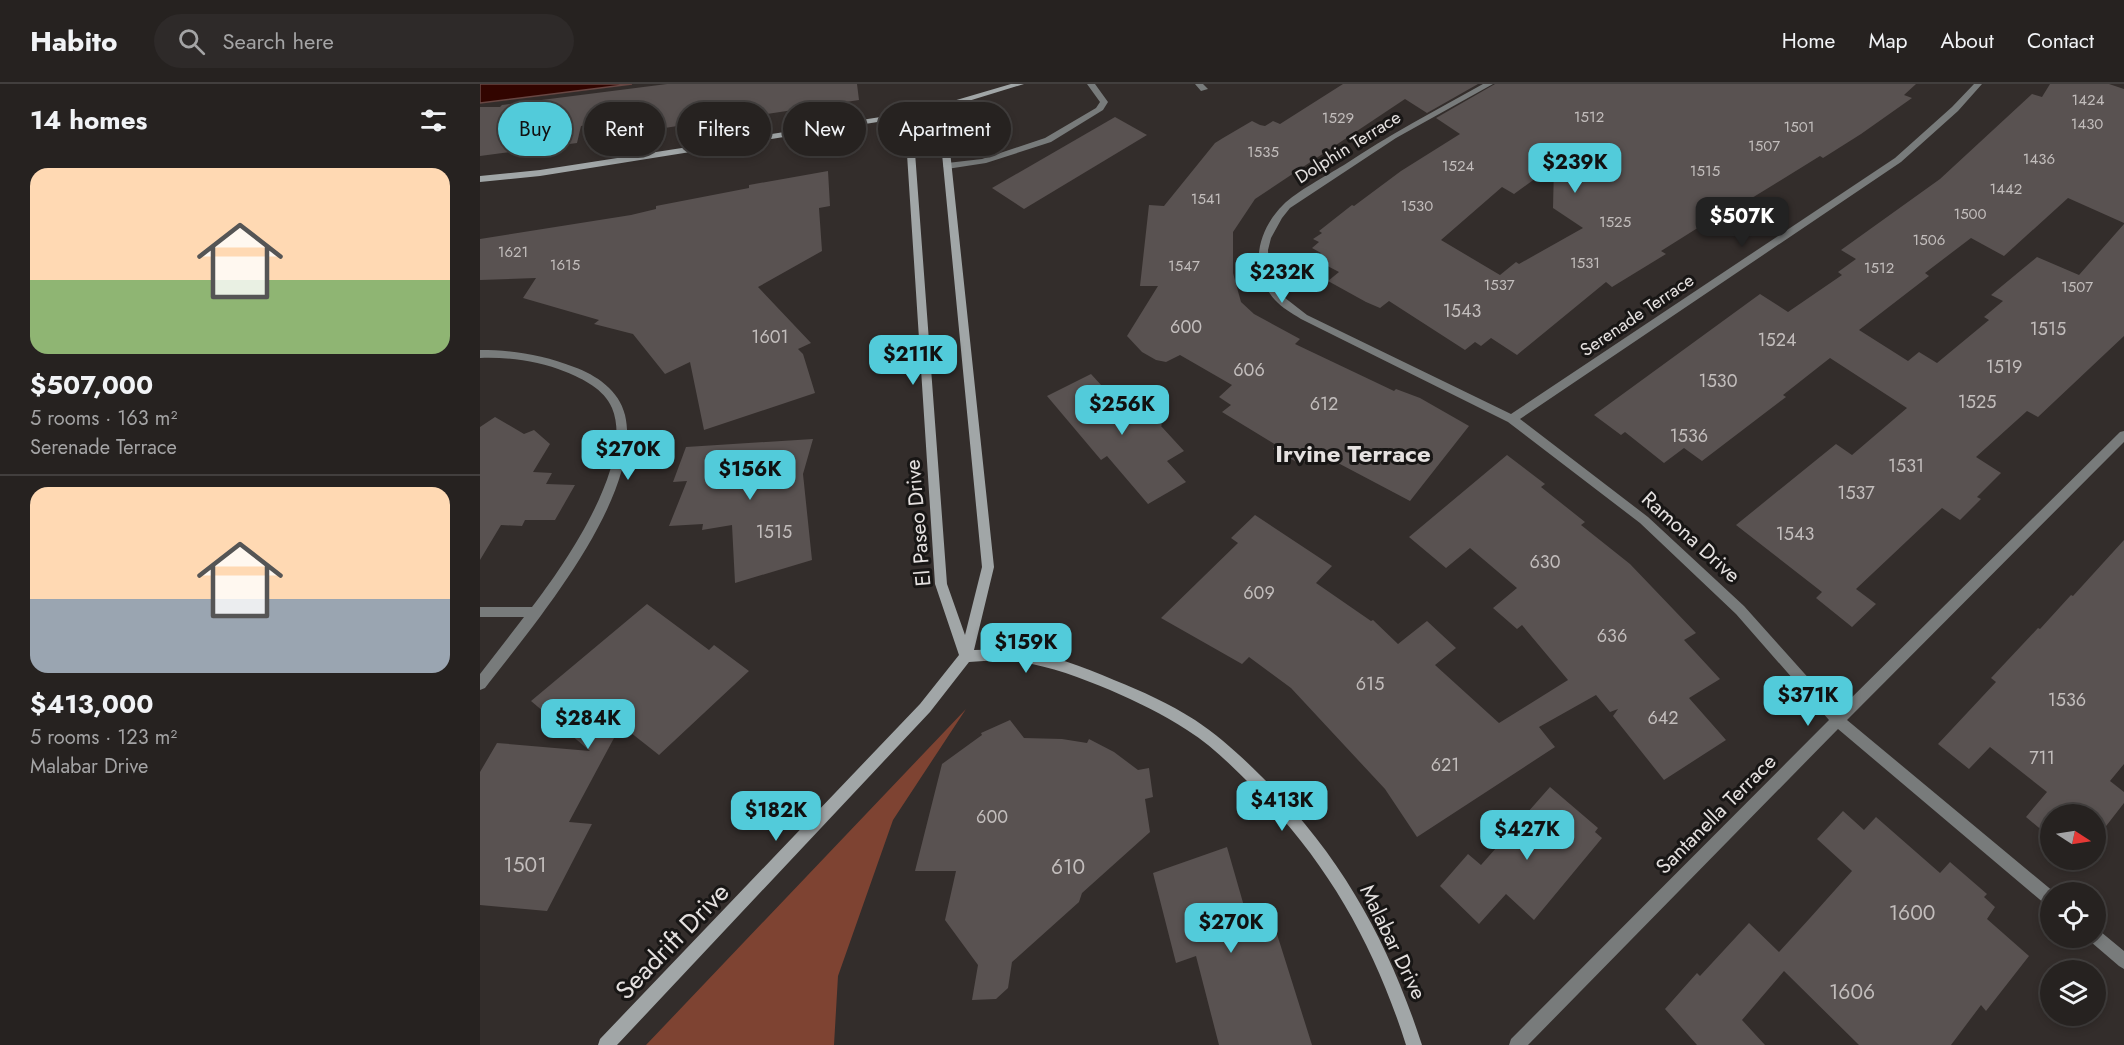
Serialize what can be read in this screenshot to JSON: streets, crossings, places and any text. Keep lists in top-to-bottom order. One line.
{"streets":{"street":["Dolphin Terrace","Serenade Terrace","El Paseo Drive","Ramona Drive","Santanella Terrace","Seadrift Drive","Malabar Drive"]},"crossings":[["Dolphin Terrace","Ramona Drive"],["Serenade Terrace","Ramona Drive"],["El Paseo Drive","Seadrift Drive"],["El Paseo Drive","Malabar Drive"],["Ramona Drive","Santanella Terrace"],["Seadrift Drive","Malabar Drive"]],"districts":["Irvine Terrace"],"house_numbers":["1424","1512","1529","1430","1501","1507","1535","1436","1524","1515","1442","1541","1530","1500","1525","1506","1621","1531","1615","1547","1512","1537","1507","1543","600","1515","1601","1524","1519","606","1530","1525","612","1536","1531","1537","1515","1543","630","609","636","615","1536","642","711","621","600","1501","610","1600","1606"],"north":"right","page":{"header":"Habito","search":"Search here","nav":["Home","Map","About","Contact"],"heading":"14 homes","chip":["Buy","Rent","Filters","New","Apartment"],"price":["$239K","$507K","$232K","$211K","$256K","$270K","$156K","$159K","$371K","$284K","$413K","$182K","$427K","$270K"],"list":[{"name":"$507,000","note":"5 rooms · 163 m² · Serenade Terrace"},{"name":"$413,000","note":"5 rooms · 123 m² · Malabar Drive"}]}}
